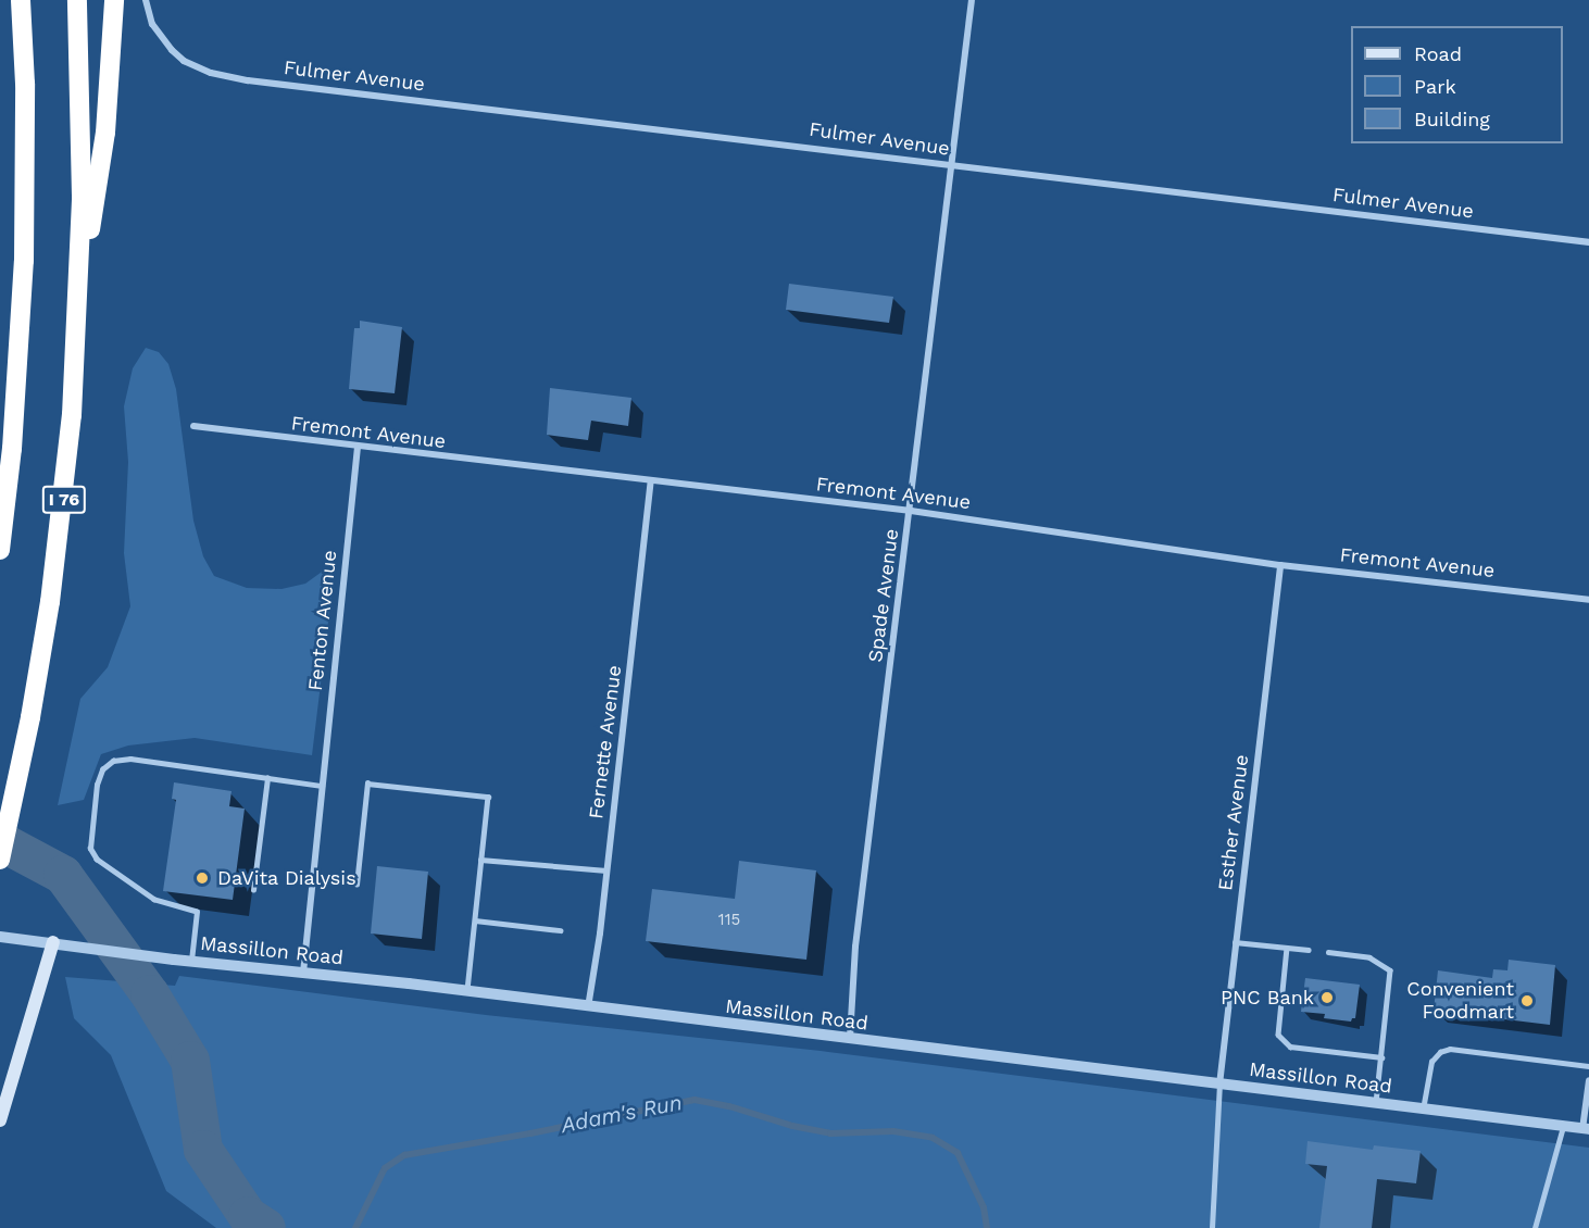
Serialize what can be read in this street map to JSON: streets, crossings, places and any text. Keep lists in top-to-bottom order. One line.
{"streets":{"highway":["I 76"],"street":["Fulmer Avenue","Fremont Avenue","Spade Avenue","Fenton Avenue","Fernette Avenue","Esther Avenue","Massillon Road"]},"crossings":[["Fulmer Avenue","Spade Avenue"],["Fremont Avenue","Spade Avenue"],["Fremont Avenue","Fenton Avenue"],["Fremont Avenue","Fernette Avenue"],["Fremont Avenue","Esther Avenue"],["Spade Avenue","Massillon Road"],["Fenton Avenue","Massillon Road"],["Fernette Avenue","Massillon Road"],["Esther Avenue","Massillon Road"]],"water":["Adam's Run"],"places":["DaVita Dialysis","PNC Bank","Convenient Foodmart"],"house_numbers":["115"],"legend":["Road","Park","Building"]}
